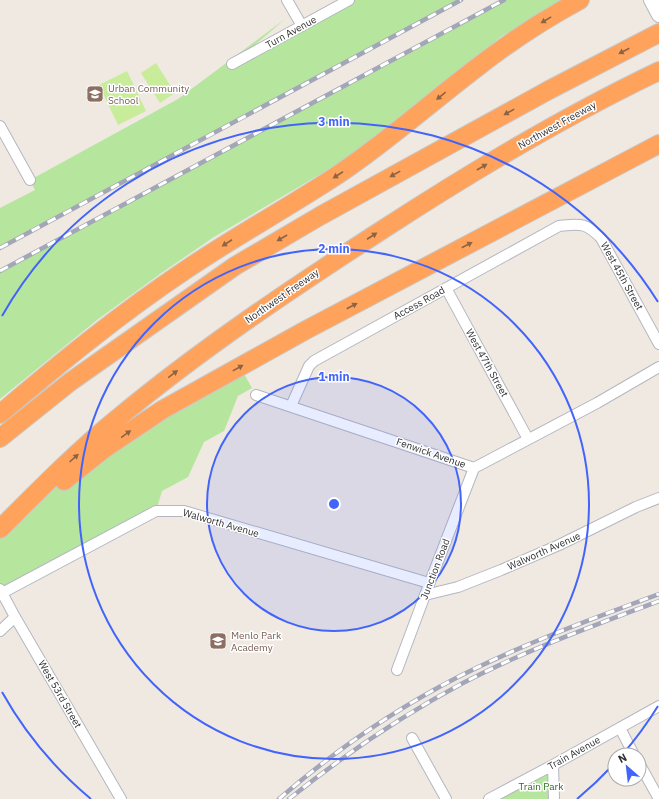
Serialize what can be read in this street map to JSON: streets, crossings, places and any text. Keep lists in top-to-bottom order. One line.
{"streets":{"highway":["Northwest Freeway"],"street":["Turn Avenue","West 45th Street","Access Road","West 47th Street","Fenwick Avenue","Walworth Avenue","Junction Road","West 53rd Street","Train Avenue"]},"crossings":[["West 45th Street","Access Road"],["Access Road","West 47th Street"],["Access Road","Fenwick Avenue"],["West 47th Street","Fenwick Avenue"],["Fenwick Avenue","Junction Road"],["Walworth Avenue","Junction Road"],["Walworth Avenue","West 53rd Street"]],"parks":["Train Park"],"places":{"school or university":["Urban Community School","Menlo Park Academy"]},"north":"top left","rings":["3 min","2 min","1 min"]}
